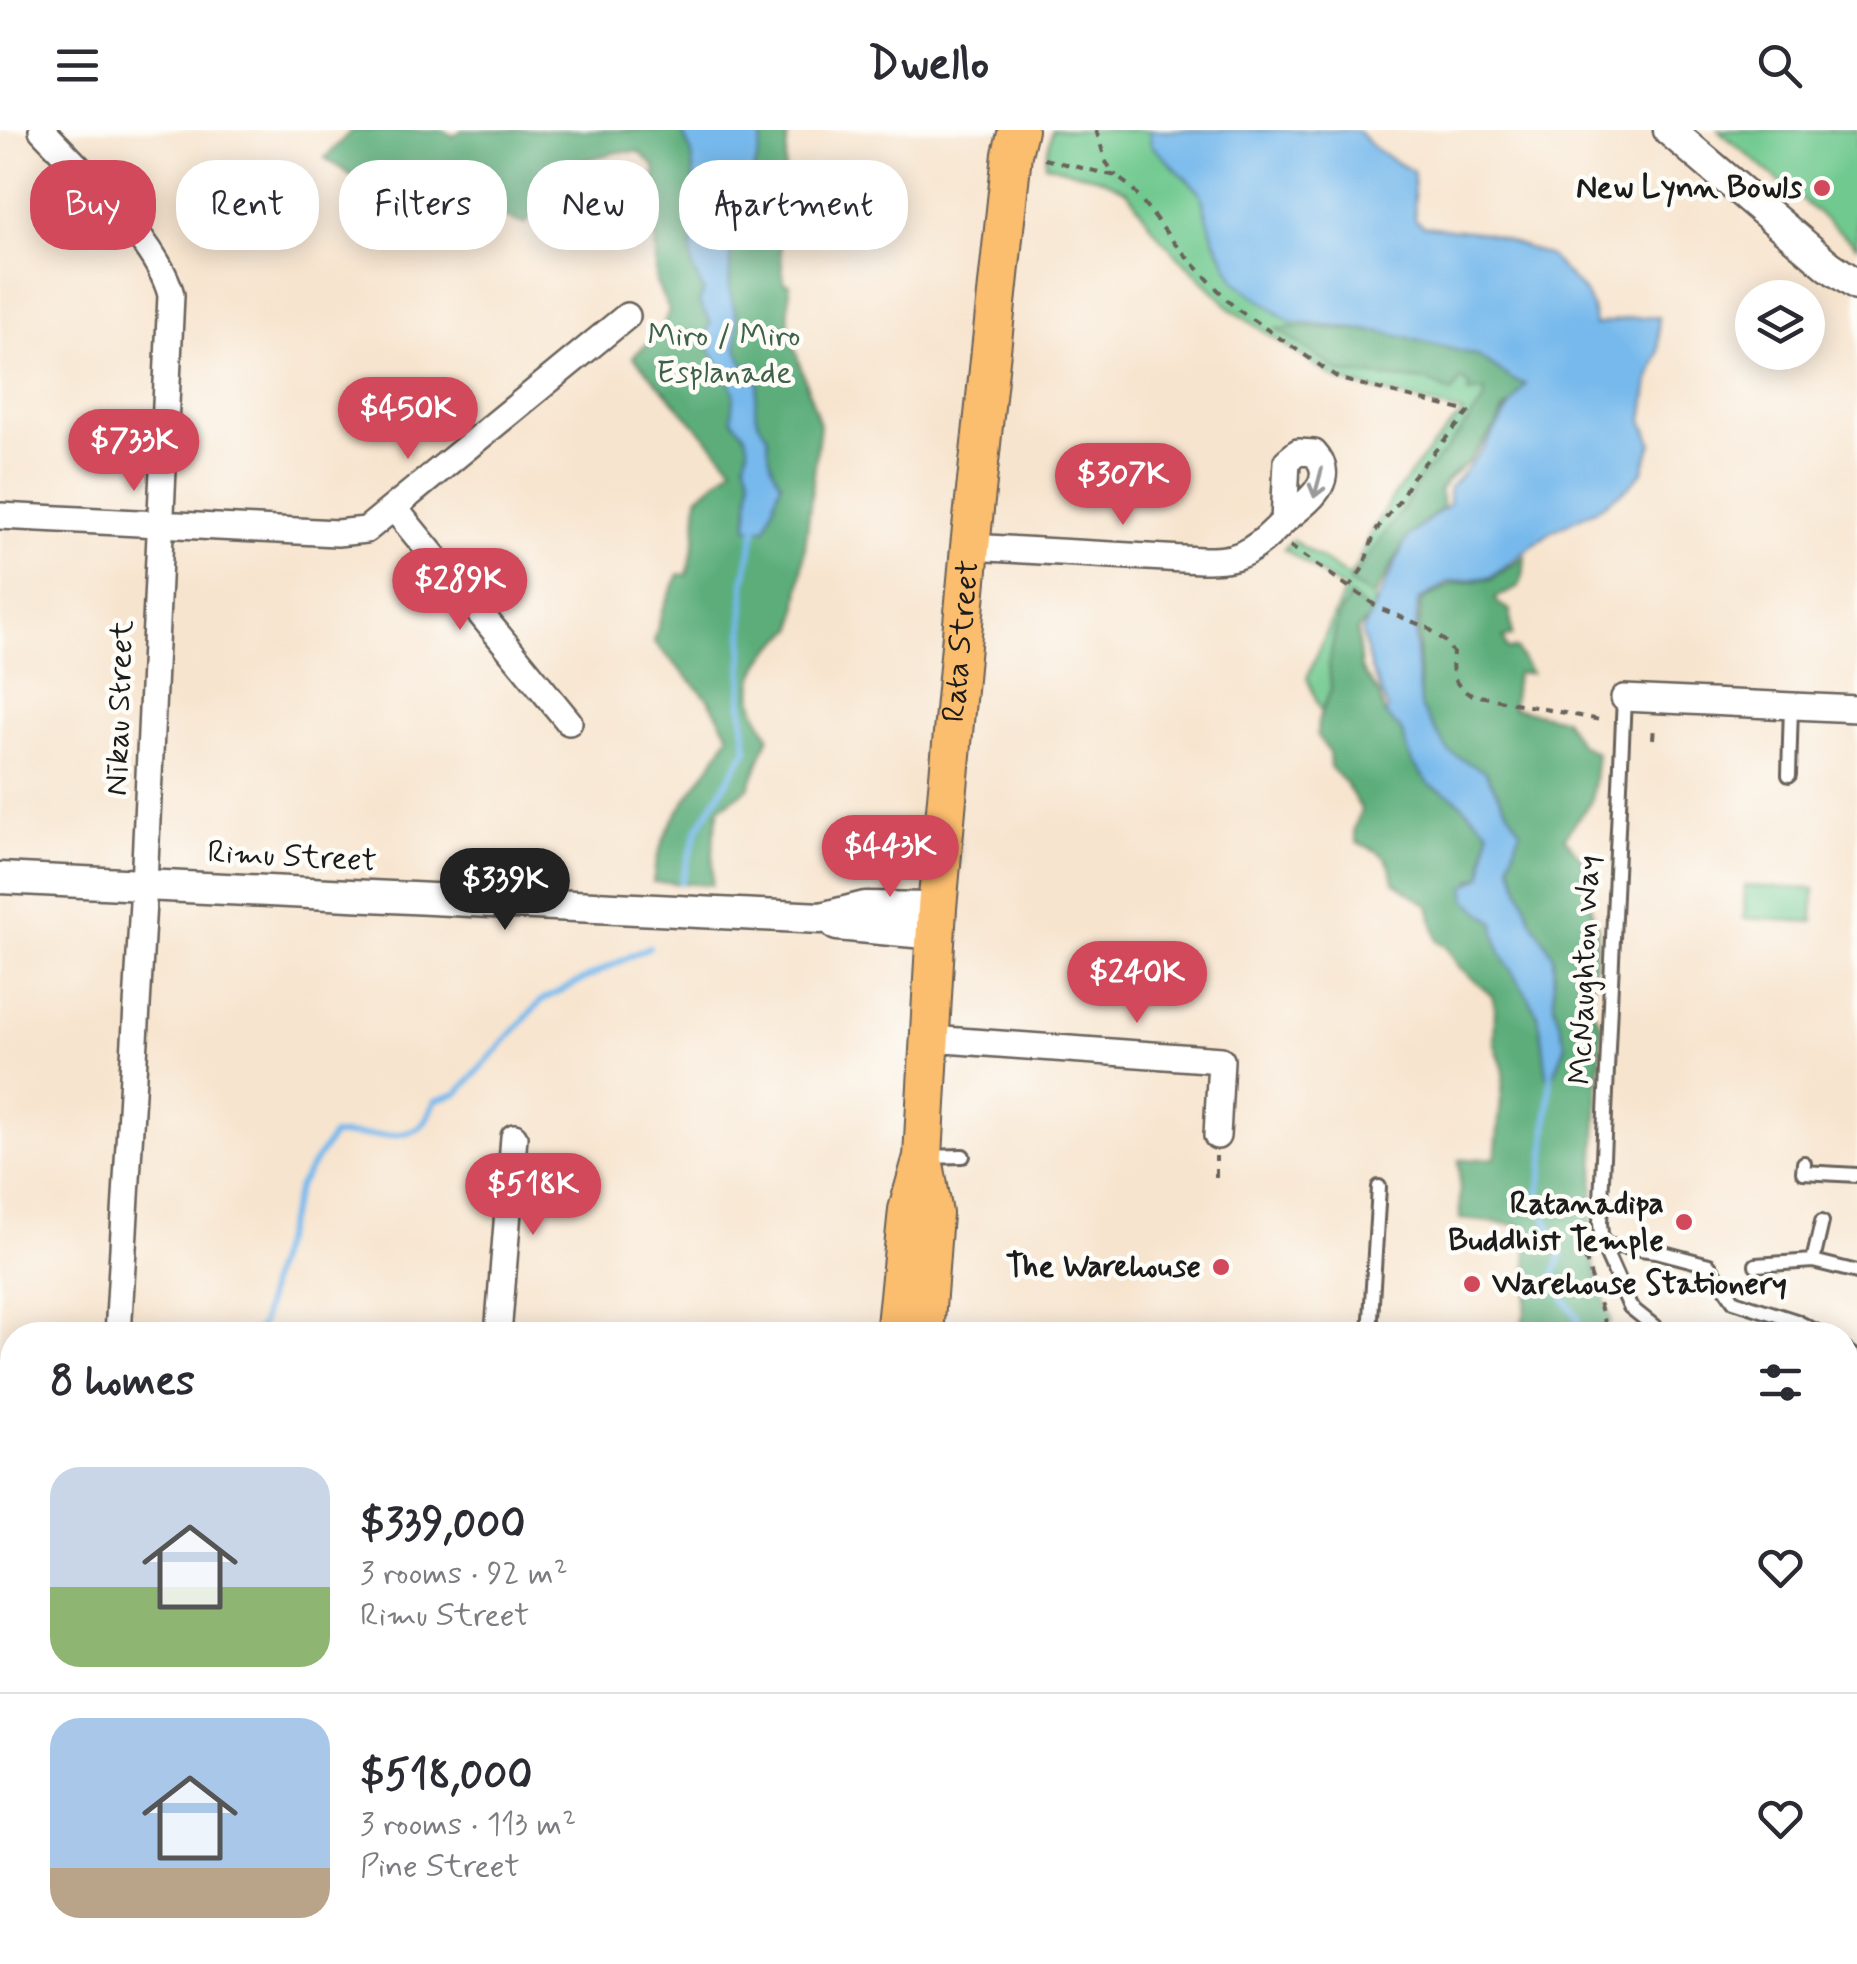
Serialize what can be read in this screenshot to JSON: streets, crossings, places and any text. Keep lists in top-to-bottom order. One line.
{"streets":{"main road":["Rata Street"],"street":["Nīkau Street","Rimu Street"],"lane":["McNaughton Way"]},"crossings":[["Rata Street","Rimu Street"],["Nīkau Street","Rimu Street"]],"parks":["Miro / Miro Esplanade"],"places":["New Lynn Bowls","Ratanadipa Buddhist Temple","The Warehouse","Warehouse Stationery"],"page":{"header":"Dwello","chip":["Buy","Rent","Filters","New","Apartment"],"price":["$450K","$733K","$307K","$289K","$443K","$339K","$240K","$518K"],"heading":"8 homes","list":[{"name":"$339,000","note":"3 rooms · 92 m² · Rimu Street"},{"name":"$518,000","note":"3 rooms · 113 m² · Pine Street"}]}}
